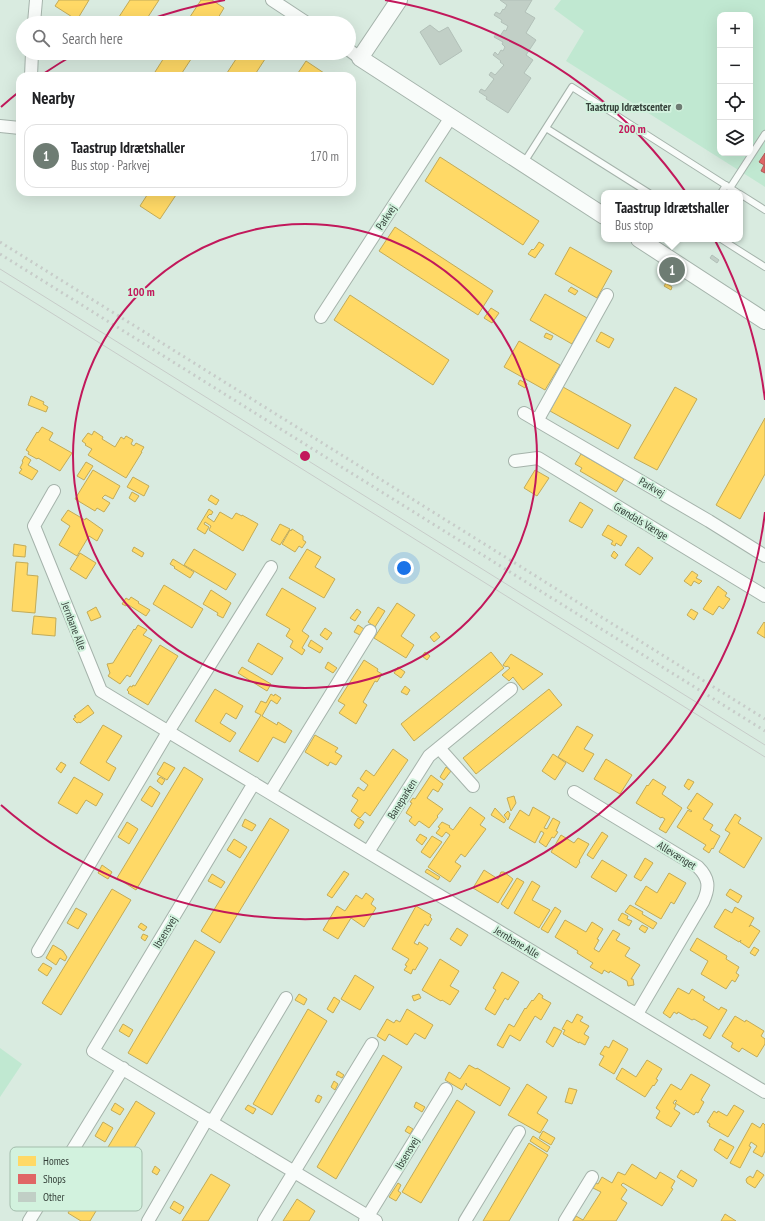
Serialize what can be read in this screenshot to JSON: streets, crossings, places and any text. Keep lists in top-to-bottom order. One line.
{"streets":{"street":["Parkvej","Grøndals Vænge","Jernbane Alle","Baneparken","Allevænget","Ibsensvej"]},"crossings":[["Jernbane Alle","Baneparken"],["Jernbane Alle","Allevænget"],["Jernbane Alle","Ibsensvej"]],"places":["Taastrup Idrætscenter"],"legend":["Homes","Shops","Other"],"page":{"map_buttons":["+","−"],"search":"Search here","heading":"Nearby","list":[{"mark":"1","name":"Taastrup Idrætshaller","note":"Bus stop · Parkvej","value":"170 m"}],"popup":["Taastrup Idrætshaller","Bus stop"],"pins":"1"},"rings":["200 m","100 m"]}
